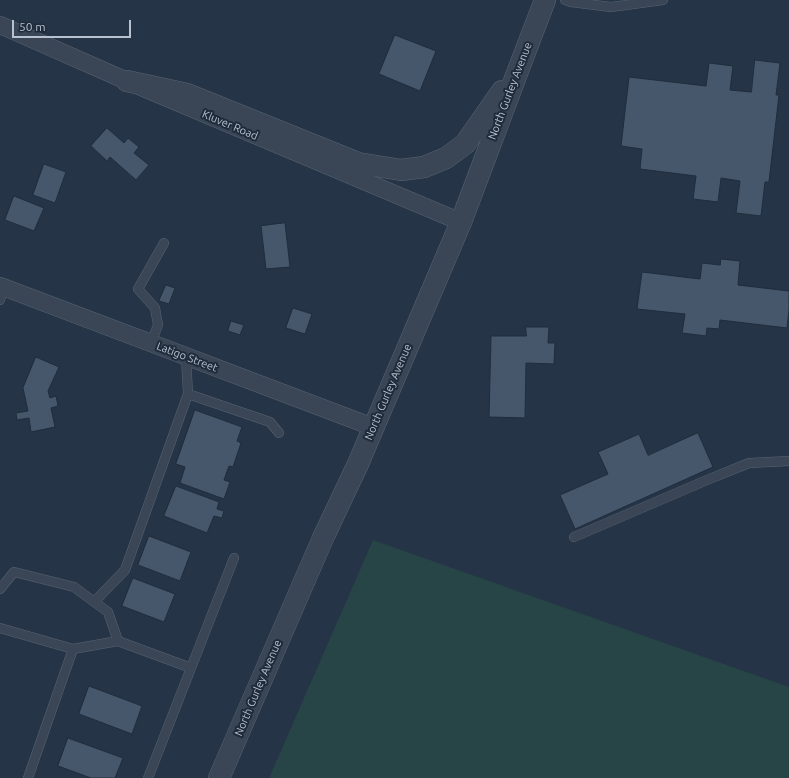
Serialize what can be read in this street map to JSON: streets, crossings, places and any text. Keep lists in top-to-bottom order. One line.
{"streets":{"street":["North Gurley Avenue","Kluver Road","Latigo Street"]},"crossings":[["North Gurley Avenue","Kluver Road"],["North Gurley Avenue","Latigo Street"]],"scale_bar":"50 m"}
